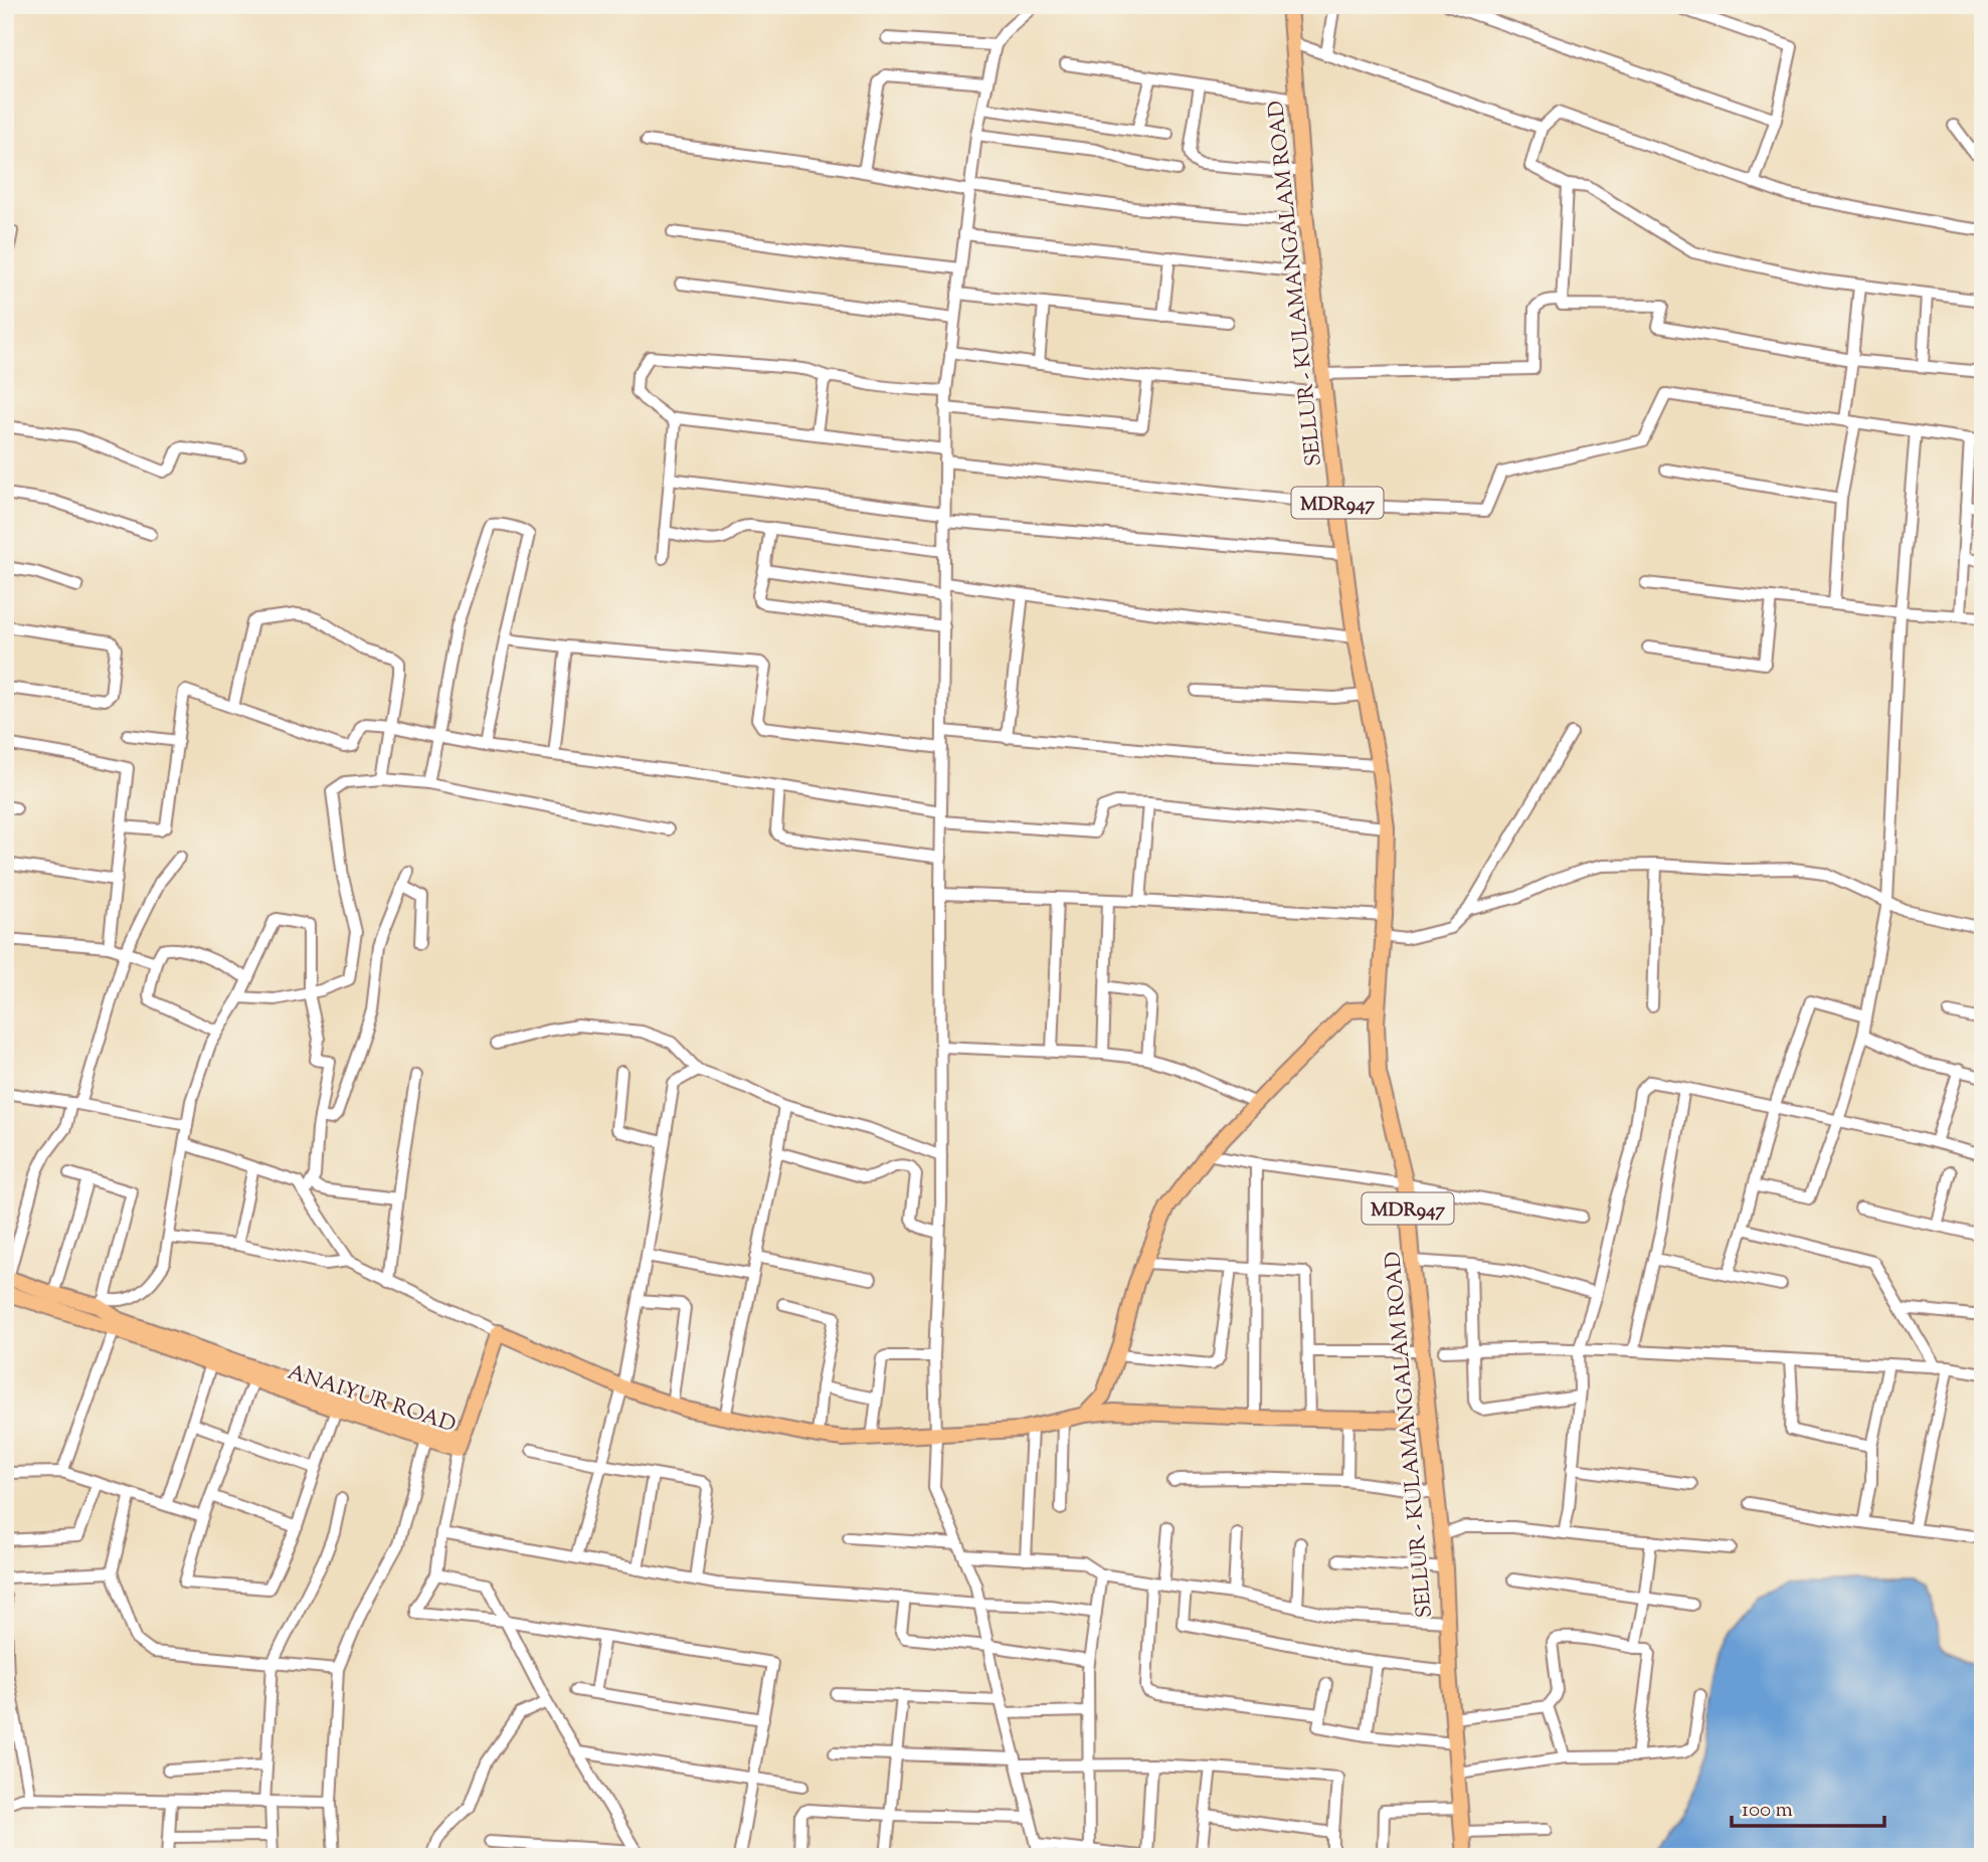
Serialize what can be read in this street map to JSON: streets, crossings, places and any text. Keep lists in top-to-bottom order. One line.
{"streets":{"main road":["SELLUR - KULAMANGALAM ROAD","MDR947","ANAIYUR ROAD"]},"scale_bar":"100 m"}
